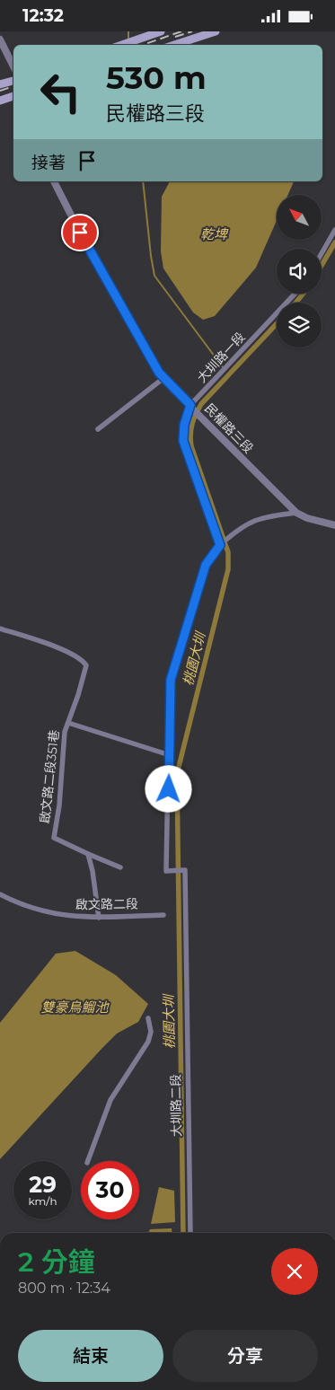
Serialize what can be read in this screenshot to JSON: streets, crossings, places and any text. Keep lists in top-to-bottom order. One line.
{"streets":{"street":["大圳路一段","民權路三段","啟文路二段351巷","啟文路二段","大圳路二段"]},"crossings":[["大圳路一段","民權路三段"]],"water":["乾埤","桃園大圳","雙豪烏鰡池"],"north":"top left","page":{"status":"12:32","turn":["530 m","民權路三段"],"then":"接著","speed":"29 km/h","limit":"30","heading":["2 分鐘","800 m · 12:34"],"buttons":["結束","分享"]}}
